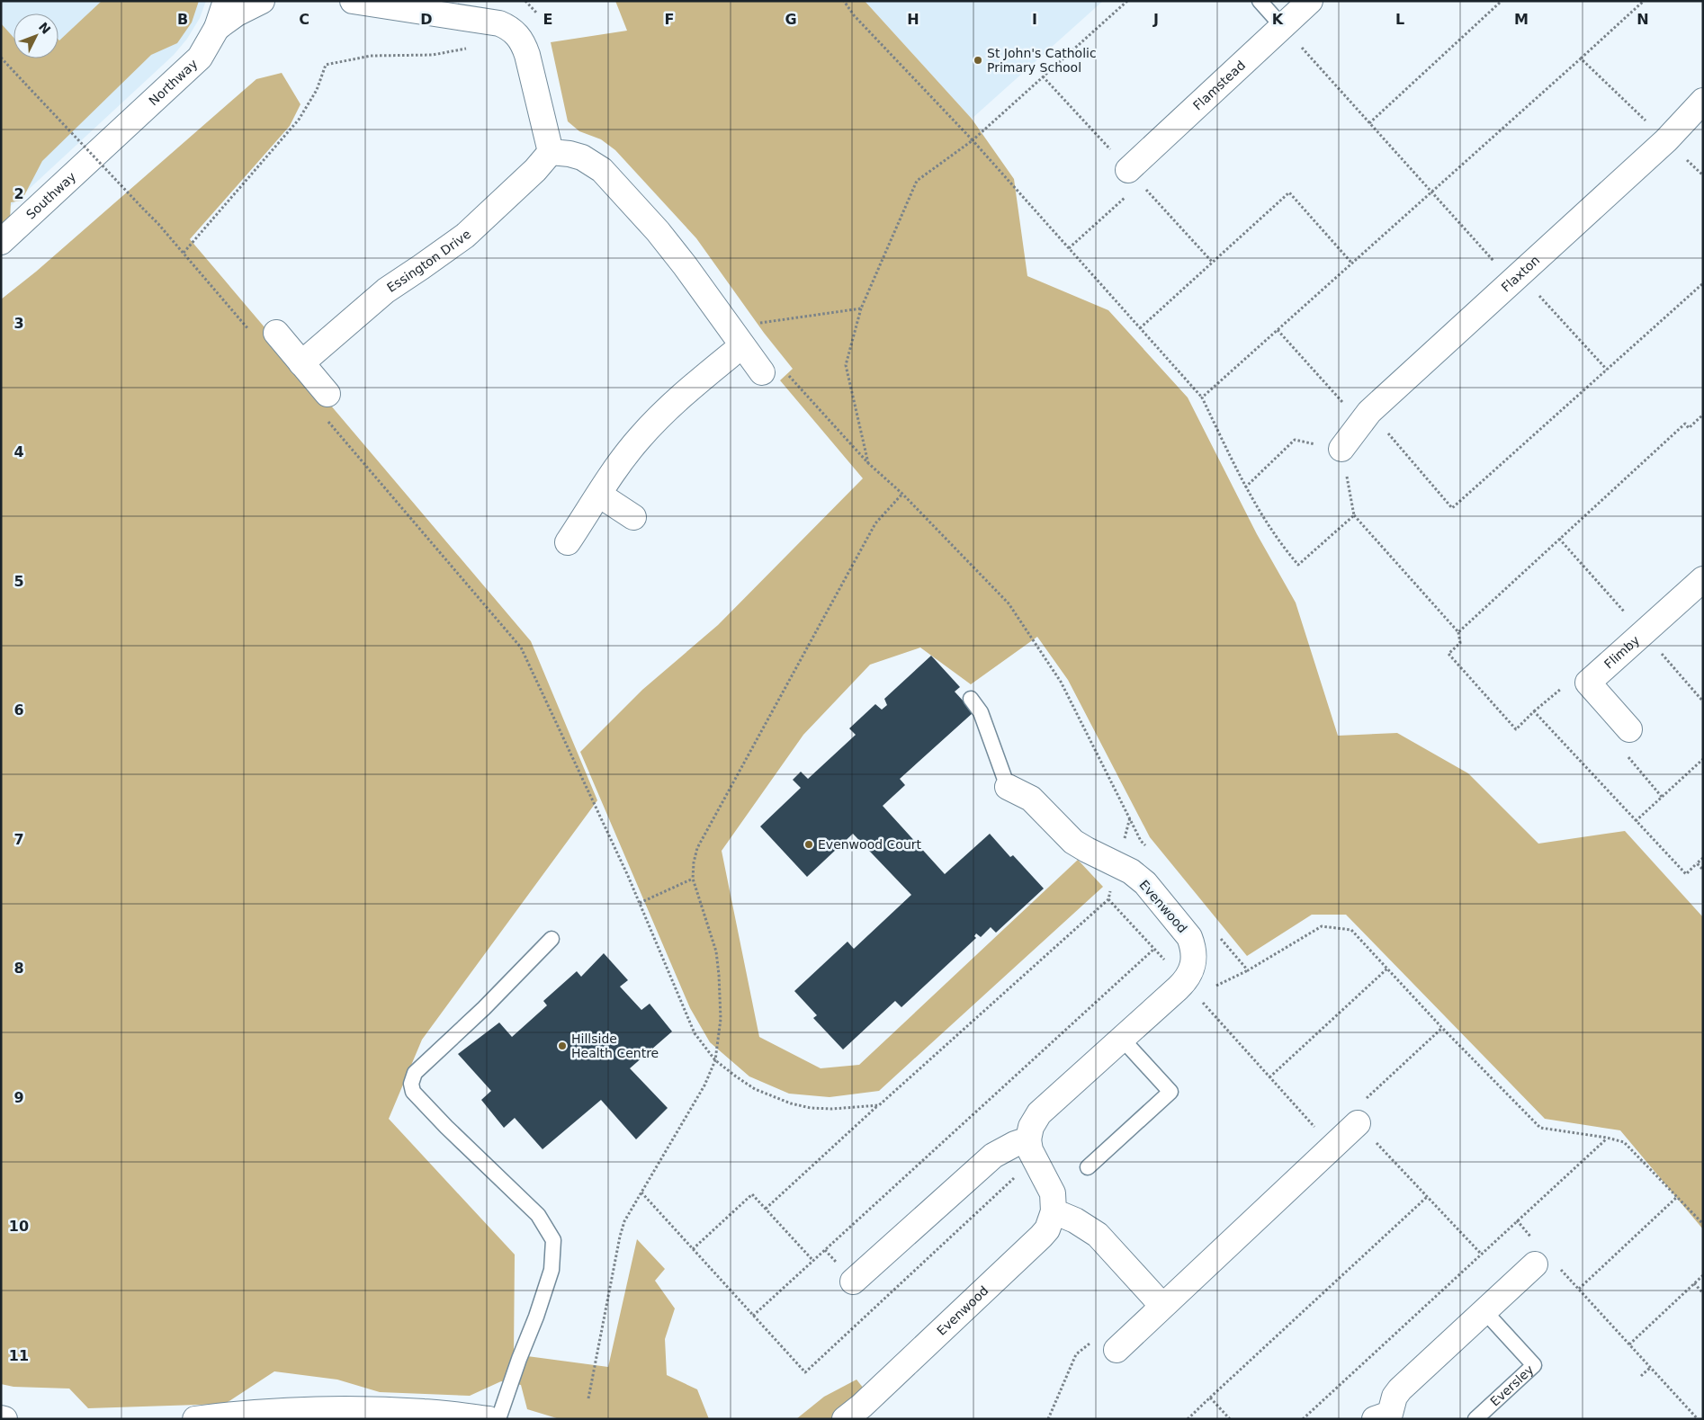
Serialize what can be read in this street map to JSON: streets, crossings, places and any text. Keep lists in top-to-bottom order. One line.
{"streets":{"street":["Northway","Flamstead","Southway","Essington Drive","Flaxton","Flimby","Evenwood"],"lane":["Eversley"]},"crossings":[["Northway","Southway"]],"places":["St John's Catholic Primary School","Evenwood Court","Hillside Health Centre"],"north":"top right","grid":{"columns":["B","C","D","E","F","G","H","I","J","K","L","M","N"],"rows":["2","3","4","5","6","7","8","9","10","11"]}}
